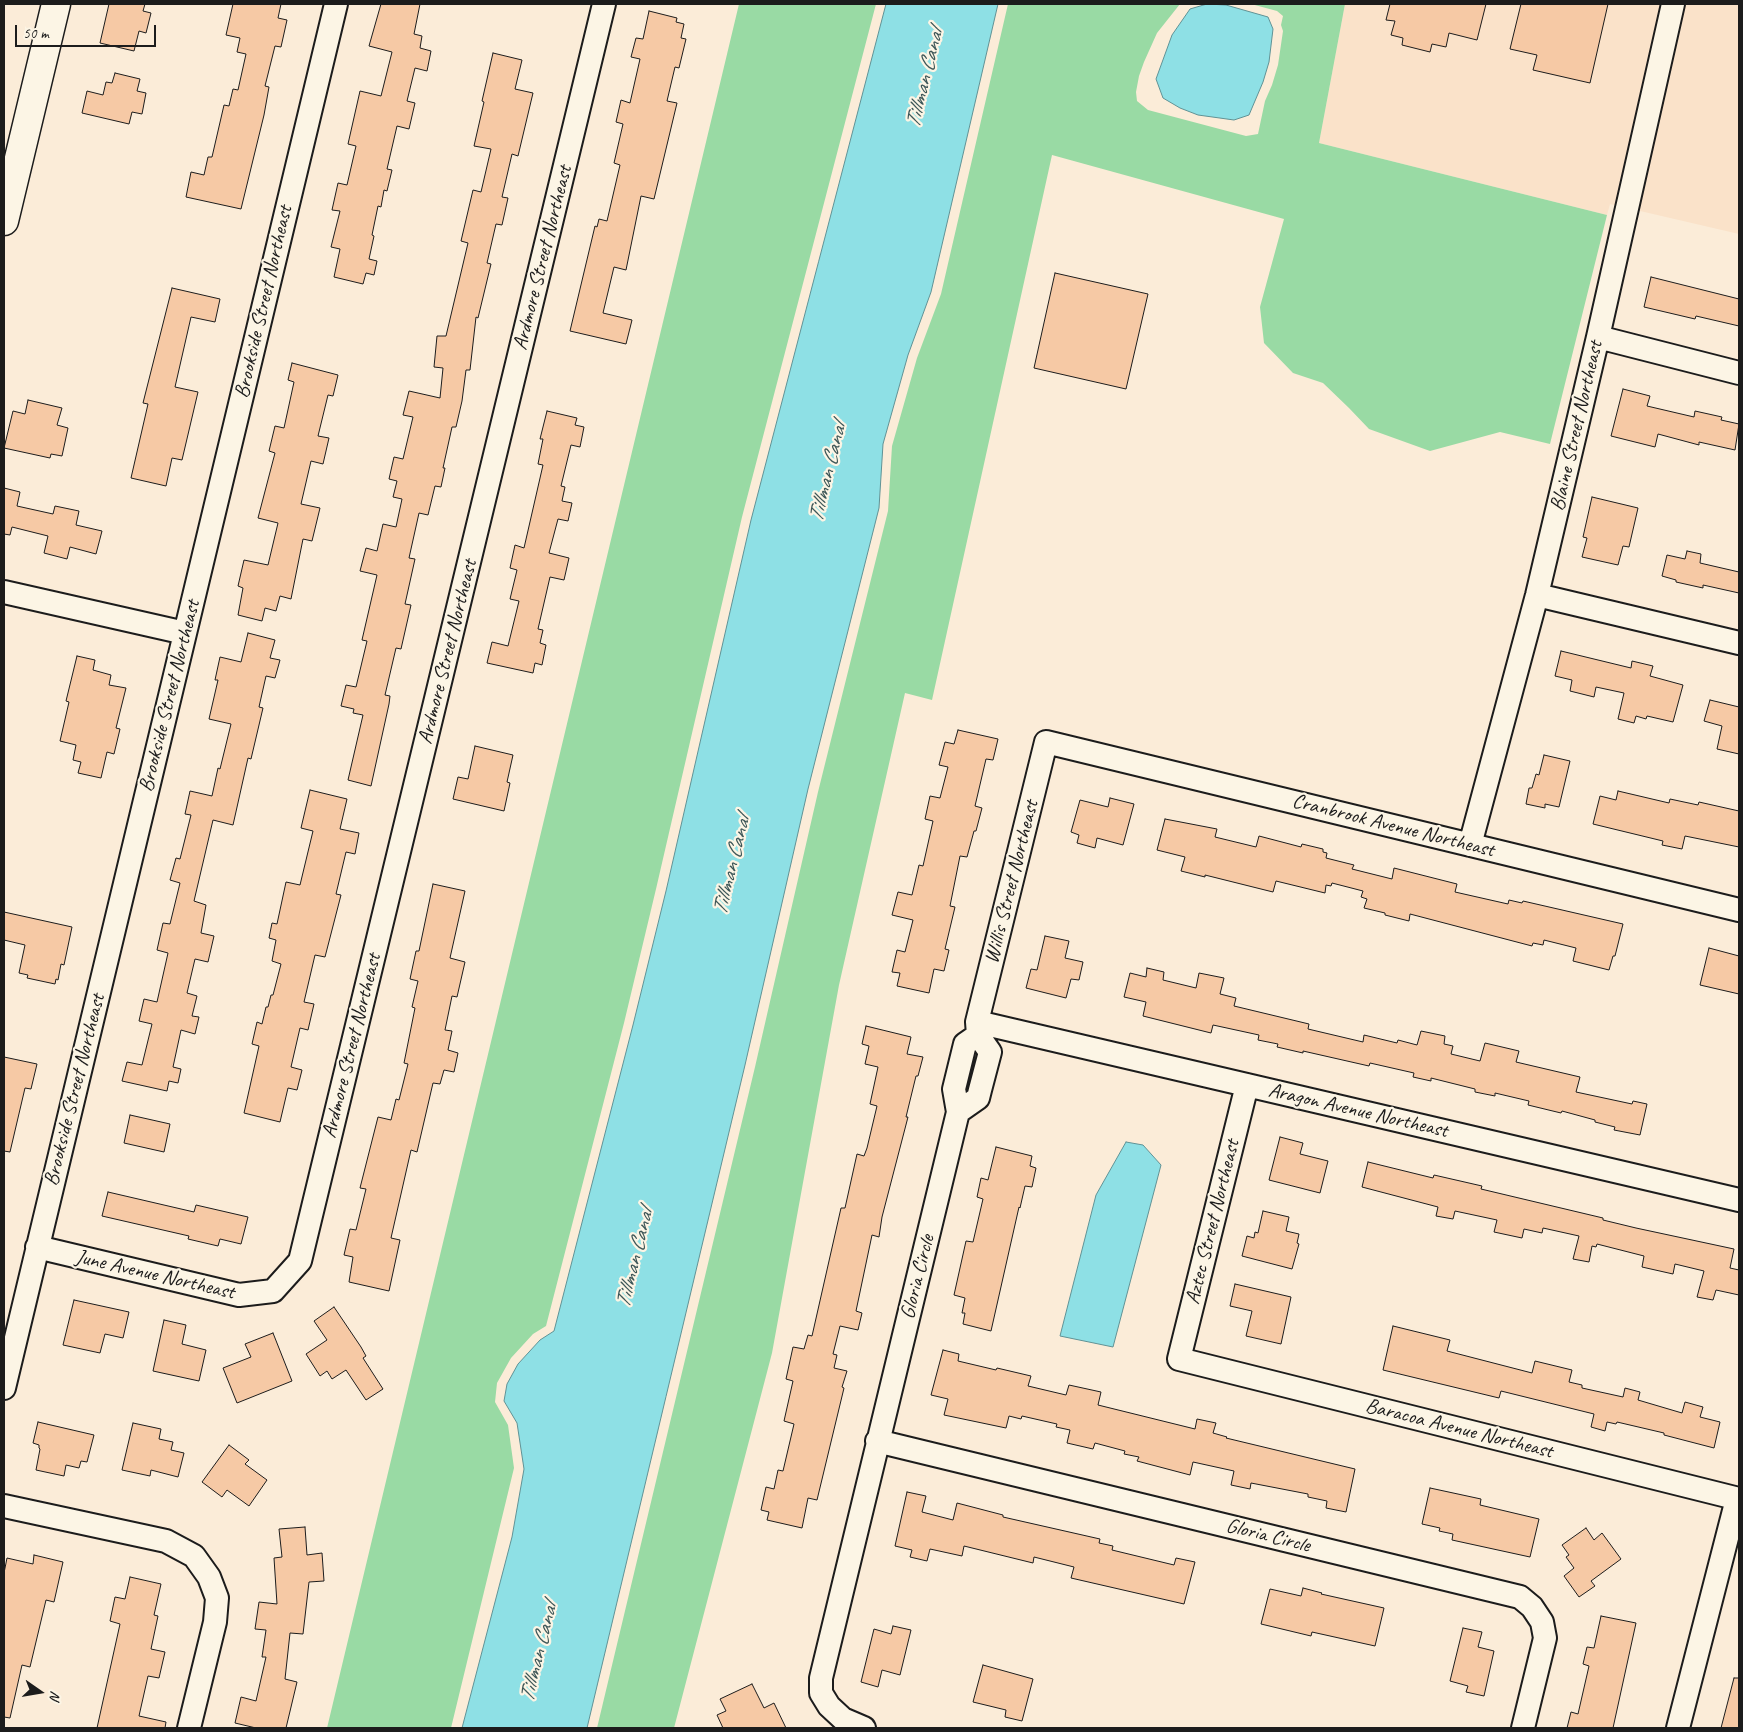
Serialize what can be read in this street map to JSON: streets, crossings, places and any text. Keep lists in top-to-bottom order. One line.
{"streets":{"street":["Ardmore Street Northeast","Brookside Street Northeast","Blaine Street Northeast","Cranbrook Avenue Northeast","Willis Street Northeast","Aragon Avenue Northeast","Aztec Street Northeast","June Avenue Northeast","Gloria Circle","Baracoa Avenue Northeast"]},"crossings":[["Ardmore Street Northeast","June Avenue Northeast"],["Brookside Street Northeast","June Avenue Northeast"],["Blaine Street Northeast","Cranbrook Avenue Northeast"],["Cranbrook Avenue Northeast","Willis Street Northeast"],["Willis Street Northeast","Aragon Avenue Northeast"],["Willis Street Northeast","Gloria Circle"],["Aragon Avenue Northeast","Aztec Street Northeast"],["Aragon Avenue Northeast","Gloria Circle"],["Aztec Street Northeast","Baracoa Avenue Northeast"]],"water":["Tillman Canal"],"scale_bar":"50 m","north":"right"}
